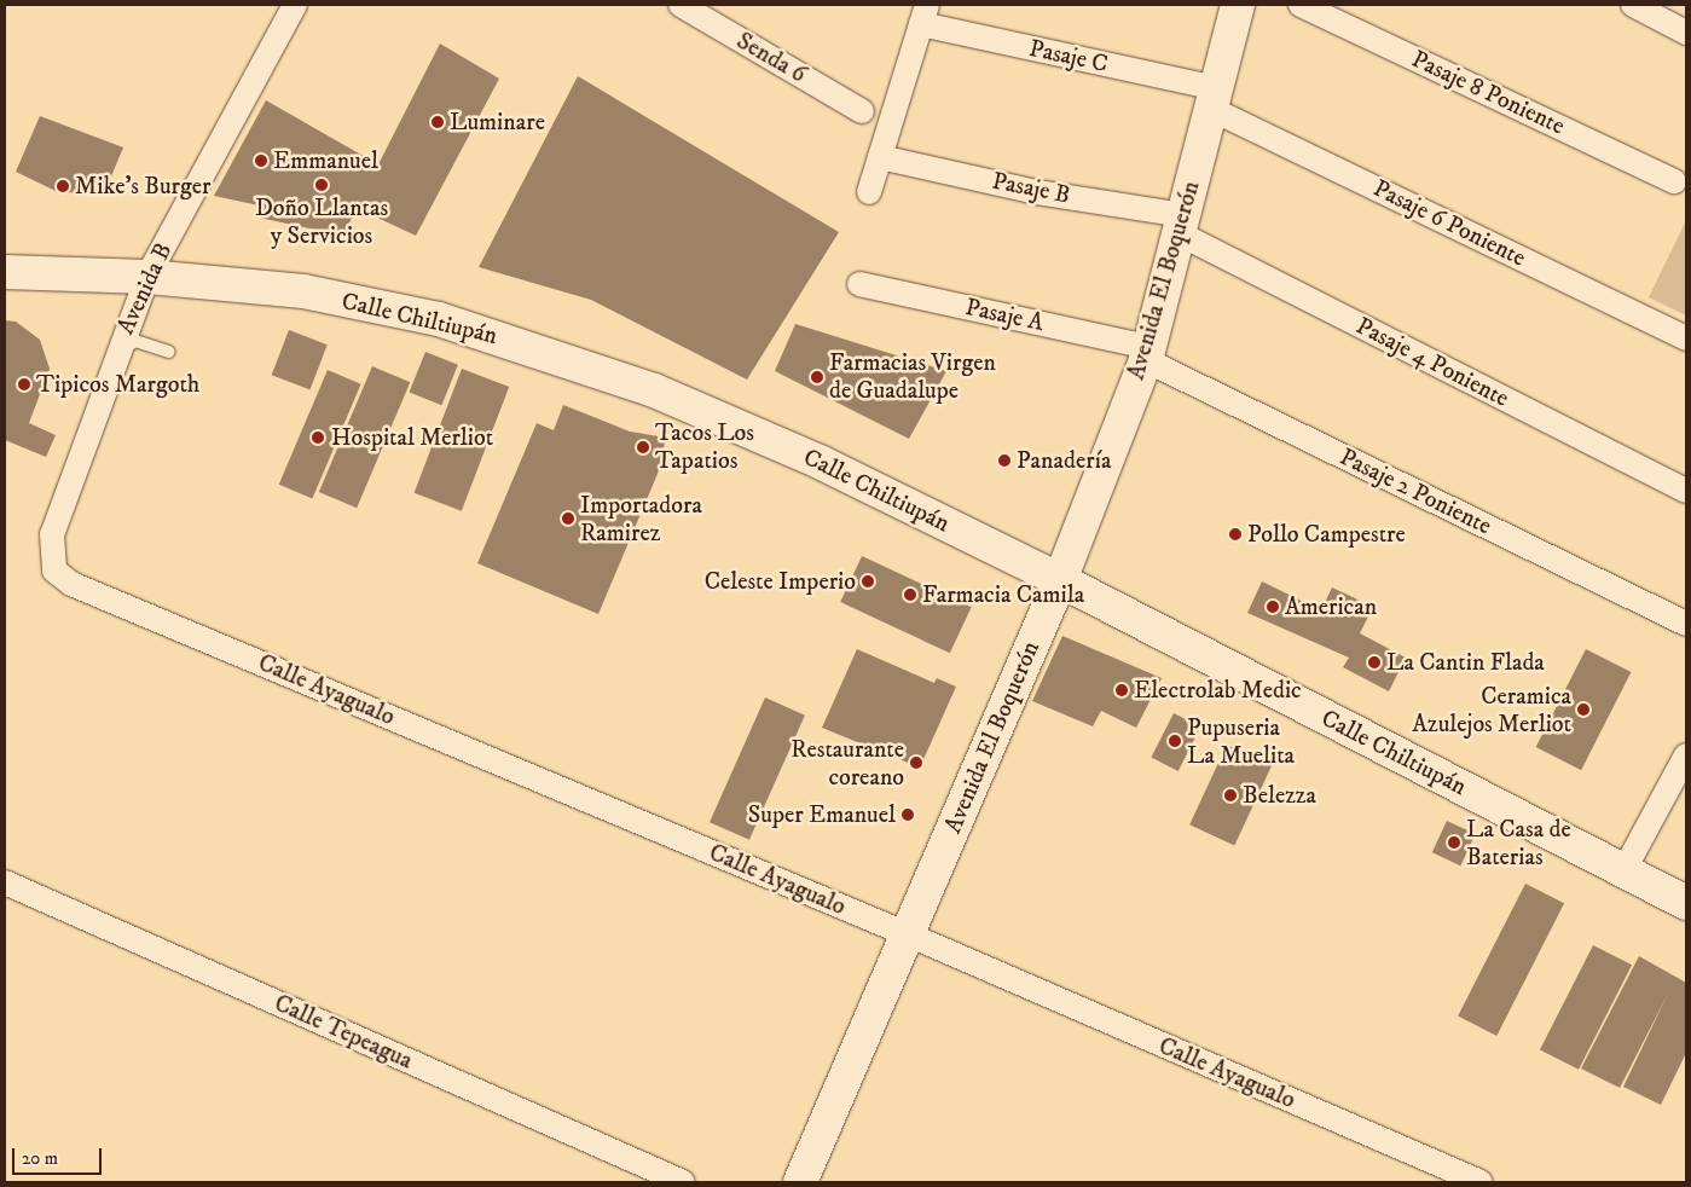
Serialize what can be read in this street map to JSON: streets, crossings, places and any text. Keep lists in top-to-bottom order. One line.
{"streets":{"main road":["Avenida El Boquerón","Calle Chiltiupán"],"street":["Pasaje C","Senda 6","Pasaje 8 Poniente","Pasaje B","Pasaje 6 Poniente","Avenida B","Pasaje A","Pasaje 4 Poniente","Pasaje 2 Poniente","Calle Ayagualo","Calle Tepeagua"]},"crossings":[["Pasaje C","Pasaje 6 Poniente"],["Pasaje C","Avenida El Boquerón"],["Pasaje B","Avenida El Boquerón"],["Pasaje B","Pasaje 4 Poniente"],["Pasaje 6 Poniente","Avenida El Boquerón"],["Avenida El Boquerón","Pasaje A"],["Avenida El Boquerón","Calle Chiltiupán"],["Avenida El Boquerón","Pasaje 4 Poniente"],["Avenida El Boquerón","Pasaje 2 Poniente"],["Avenida El Boquerón","Calle Ayagualo"],["Avenida B","Calle Chiltiupán"],["Avenida B","Calle Ayagualo"],["Pasaje A","Pasaje 2 Poniente"]],"places":["Luminare","Emmanuel","Doño Llantas y Servicios","Mike's Burger","Farmacias Virgen de Guadalupe","Tipicos Margoth","Hospital Merliot","Tacos Los Tapatios","Panadería","Importadora Ramirez","Pollo Campestre","Celeste Imperio","Farmacia Camila","American","La Cantin Flada","Electrolab Medic","Ceramica Azulejos Merliot","Pupuseria La Muelita","Restaurante coreano","Belezza","Super Emanuel","La Casa de Baterias"],"scale_bar":"20 m"}
